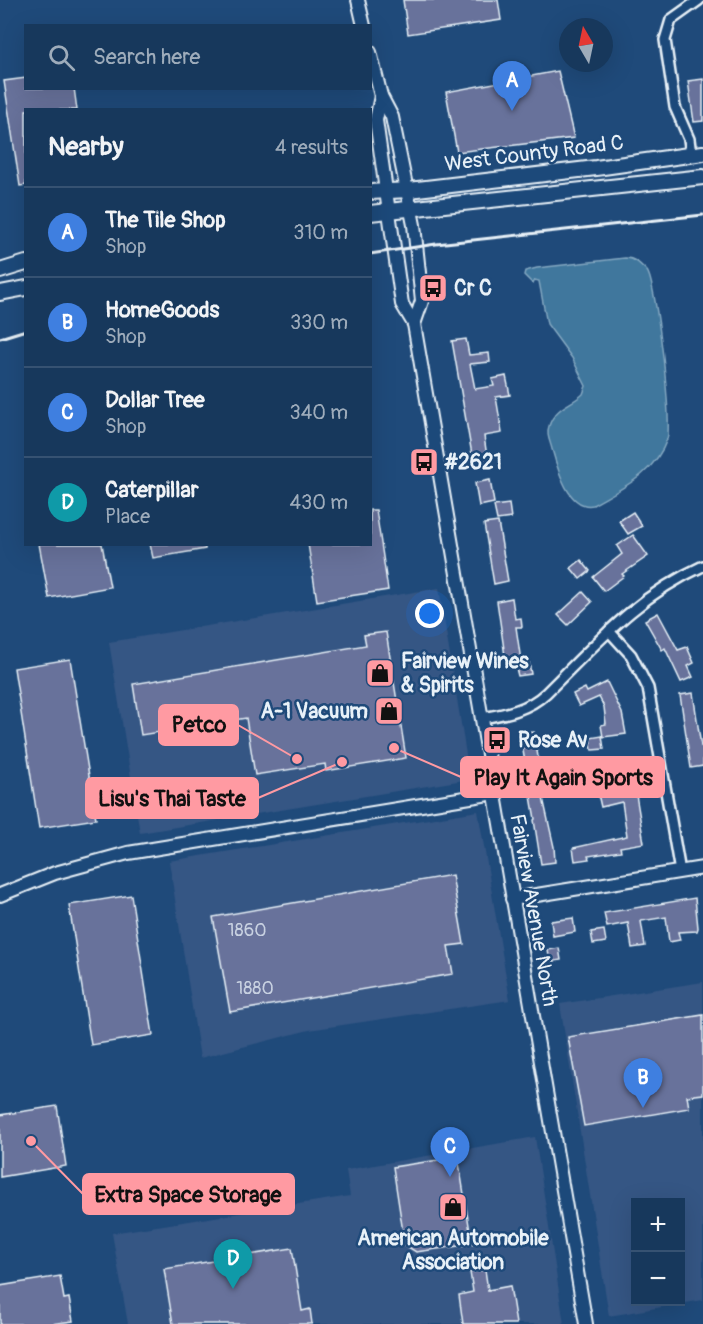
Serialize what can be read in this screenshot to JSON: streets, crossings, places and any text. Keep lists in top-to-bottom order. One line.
{"streets":{"main road":["West County Road C"],"street":["Fairview Avenue North"]},"crossings":[["West County Road C","Fairview Avenue North"]],"places":{"bus stop":["Cr C","#2621","Rose Av"],"shop":["Fairview Wines & Spirits","A-1 Vacuum","American Automobile Association"],"other":["Play It Again Sports","Petco","Lisu's Thai Taste","Extra Space Storage"]},"house_numbers":["1860","1880"],"north":"top","page":{"search":"Search here","pins":["A","B","C","D"],"heading":["Nearby","4 results"],"list":[{"mark":"A","name":"The Tile Shop","note":"Shop","value":"310 m"},{"mark":"B","name":"HomeGoods","note":"Shop","value":"330 m"},{"mark":"C","name":"Dollar Tree","note":"Shop","value":"340 m"},{"mark":"D","name":"Caterpillar","note":"Place","value":"430 m"}],"map_buttons":["+","−"]}}
